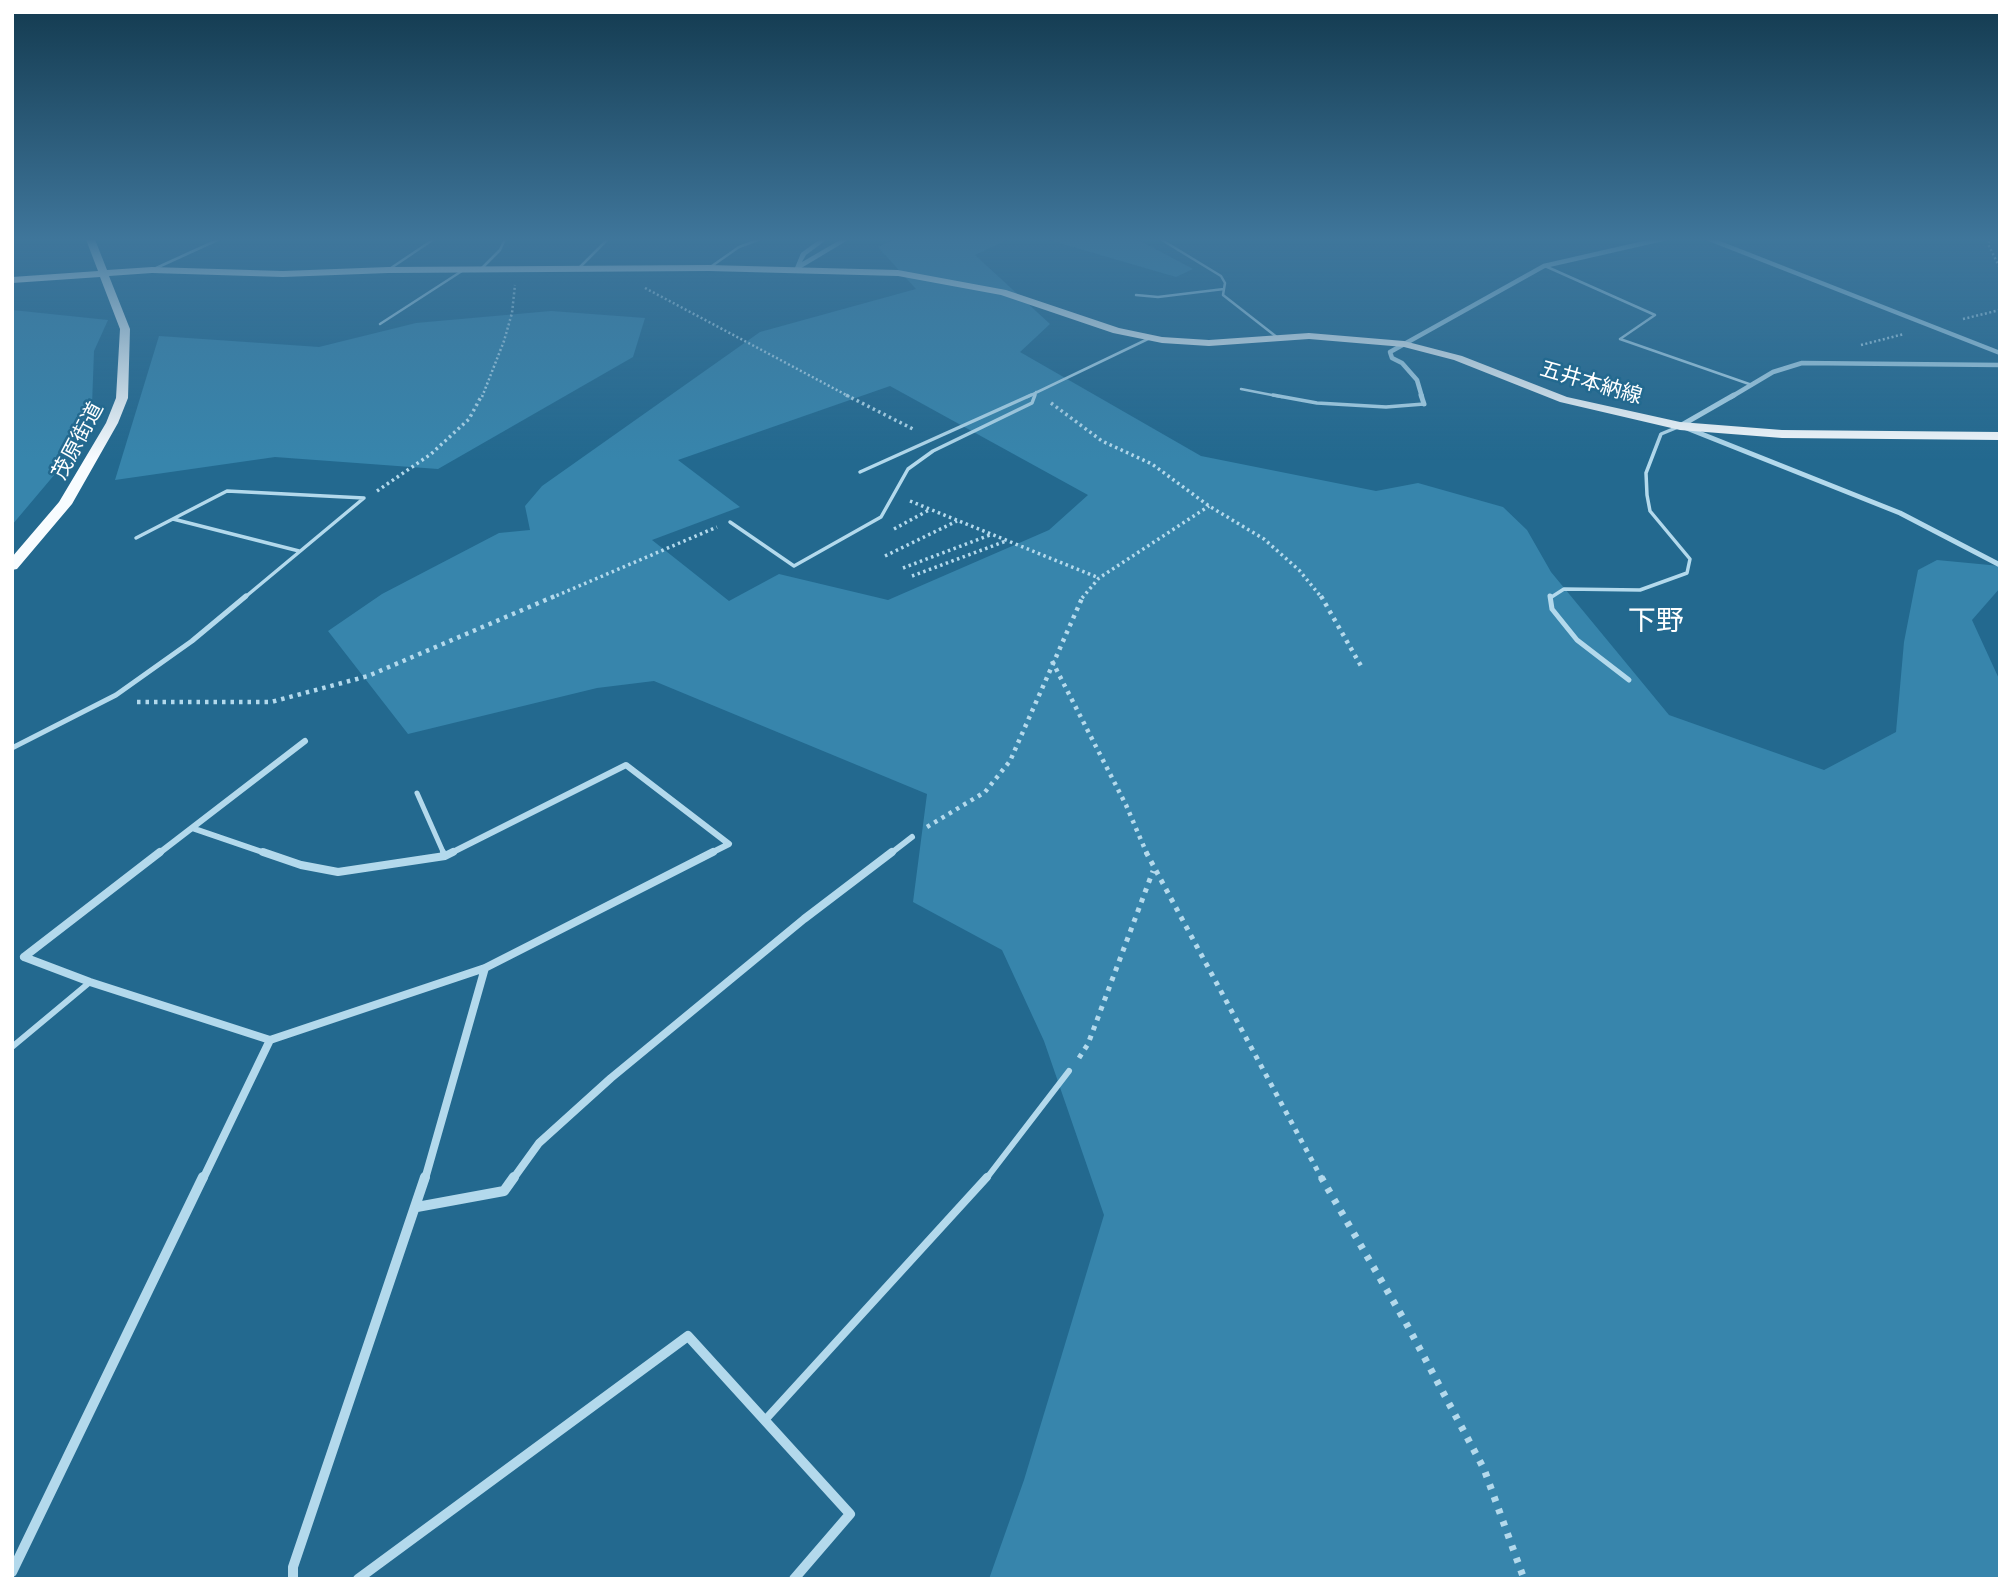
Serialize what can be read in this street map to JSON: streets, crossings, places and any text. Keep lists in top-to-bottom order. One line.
{"streets":{"main road":["五井本納線","茂原街道"]},"districts":["下野"]}
